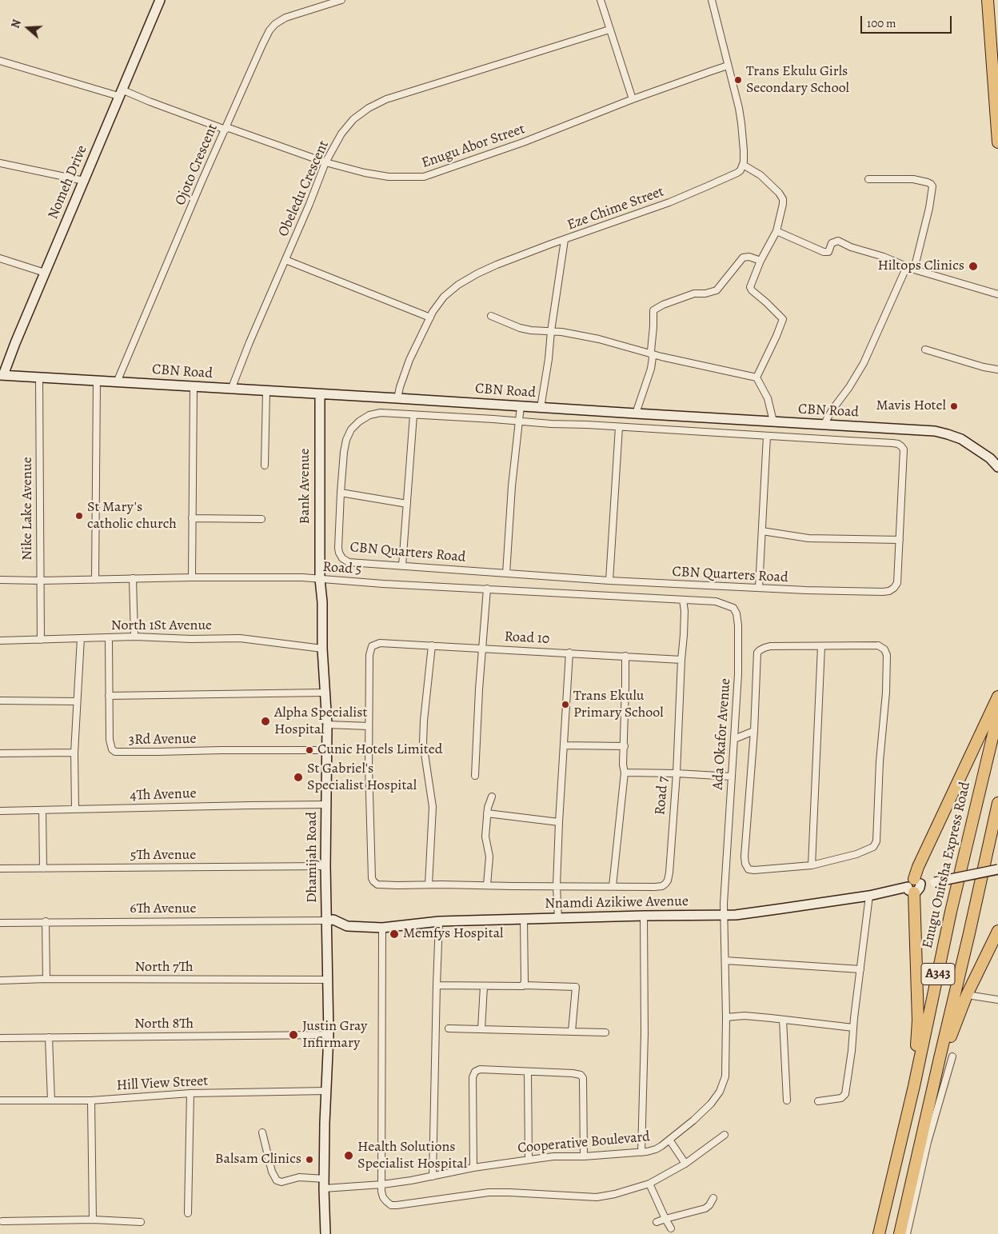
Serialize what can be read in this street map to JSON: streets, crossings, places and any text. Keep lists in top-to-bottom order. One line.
{"streets":{"highway":["Enugu Onitsha Express Road","A343"],"main road":["Nomeh Drive","CBN Road","Bank Avenue","Dhamijah Road","Nnamdi Azikiwe Avenue"],"street":["Enugu Abor Street","Ojoto Crescent","Obeledu Crescent","Eze Chime Street","Nike Lake Avenue","CBN Quarters Road","Road 5","North 1St Avenue","Road 10","Ada Okafor Avenue","3Rd Avenue","4Th Avenue","Road 7","5Th Avenue","6Th Avenue","North 7Th","North 8Th","Hill View Street","Cooperative Boulevard"]},"crossings":[["Enugu Abor Street","Ojoto Crescent"],["Enugu Abor Street","Nomeh Drive"],["Enugu Abor Street","Obeledu Crescent"],["Ojoto Crescent","CBN Road"],["Nomeh Drive","CBN Road"],["Obeledu Crescent","CBN Road"],["Eze Chime Street","CBN Road"],["CBN Road","Bank Avenue"],["CBN Road","Nike Lake Avenue"],["Bank Avenue","Road 5"],["Bank Avenue","Dhamijah Road"],["Nike Lake Avenue","Road 5"],["Nike Lake Avenue","North 1St Avenue"],["Road 5","Ada Okafor Avenue"],["Road 5","Road 7"],["Road 5","Dhamijah Road"],["North 1St Avenue","3Rd Avenue"],["North 1St Avenue","Dhamijah Road"],["Road 10","Road 7"],["Ada Okafor Avenue","Road 7"],["Ada Okafor Avenue","Nnamdi Azikiwe Avenue"],["Ada Okafor Avenue","Cooperative Boulevard"],["3Rd Avenue","Dhamijah Road"],["4Th Avenue","Dhamijah Road"],["5Th Avenue","Dhamijah Road"],["Dhamijah Road","Nnamdi Azikiwe Avenue"],["Dhamijah Road","6Th Avenue"],["Dhamijah Road","North 7Th"],["Dhamijah Road","North 8Th"],["Dhamijah Road","Hill View Street"],["Dhamijah Road","Cooperative Boulevard"],["Nnamdi Azikiwe Avenue","6Th Avenue"],["Nnamdi Azikiwe Avenue","Cooperative Boulevard"]],"places":["Trans Ekulu Girls Secondary School","Hiltops Clinics","Mavis Hotel","St Mary's catholic church","Trans Ekulu Primary School","Alpha Specialist Hospital","Cunic Hotels Limited","St Gabriel's Specialist Hospital","Memfys Hospital","Justin Gray Infirmary","Health Solutions Specialist Hospital","Balsam Clinics"],"scale_bar":"100 m","north":"left"}
